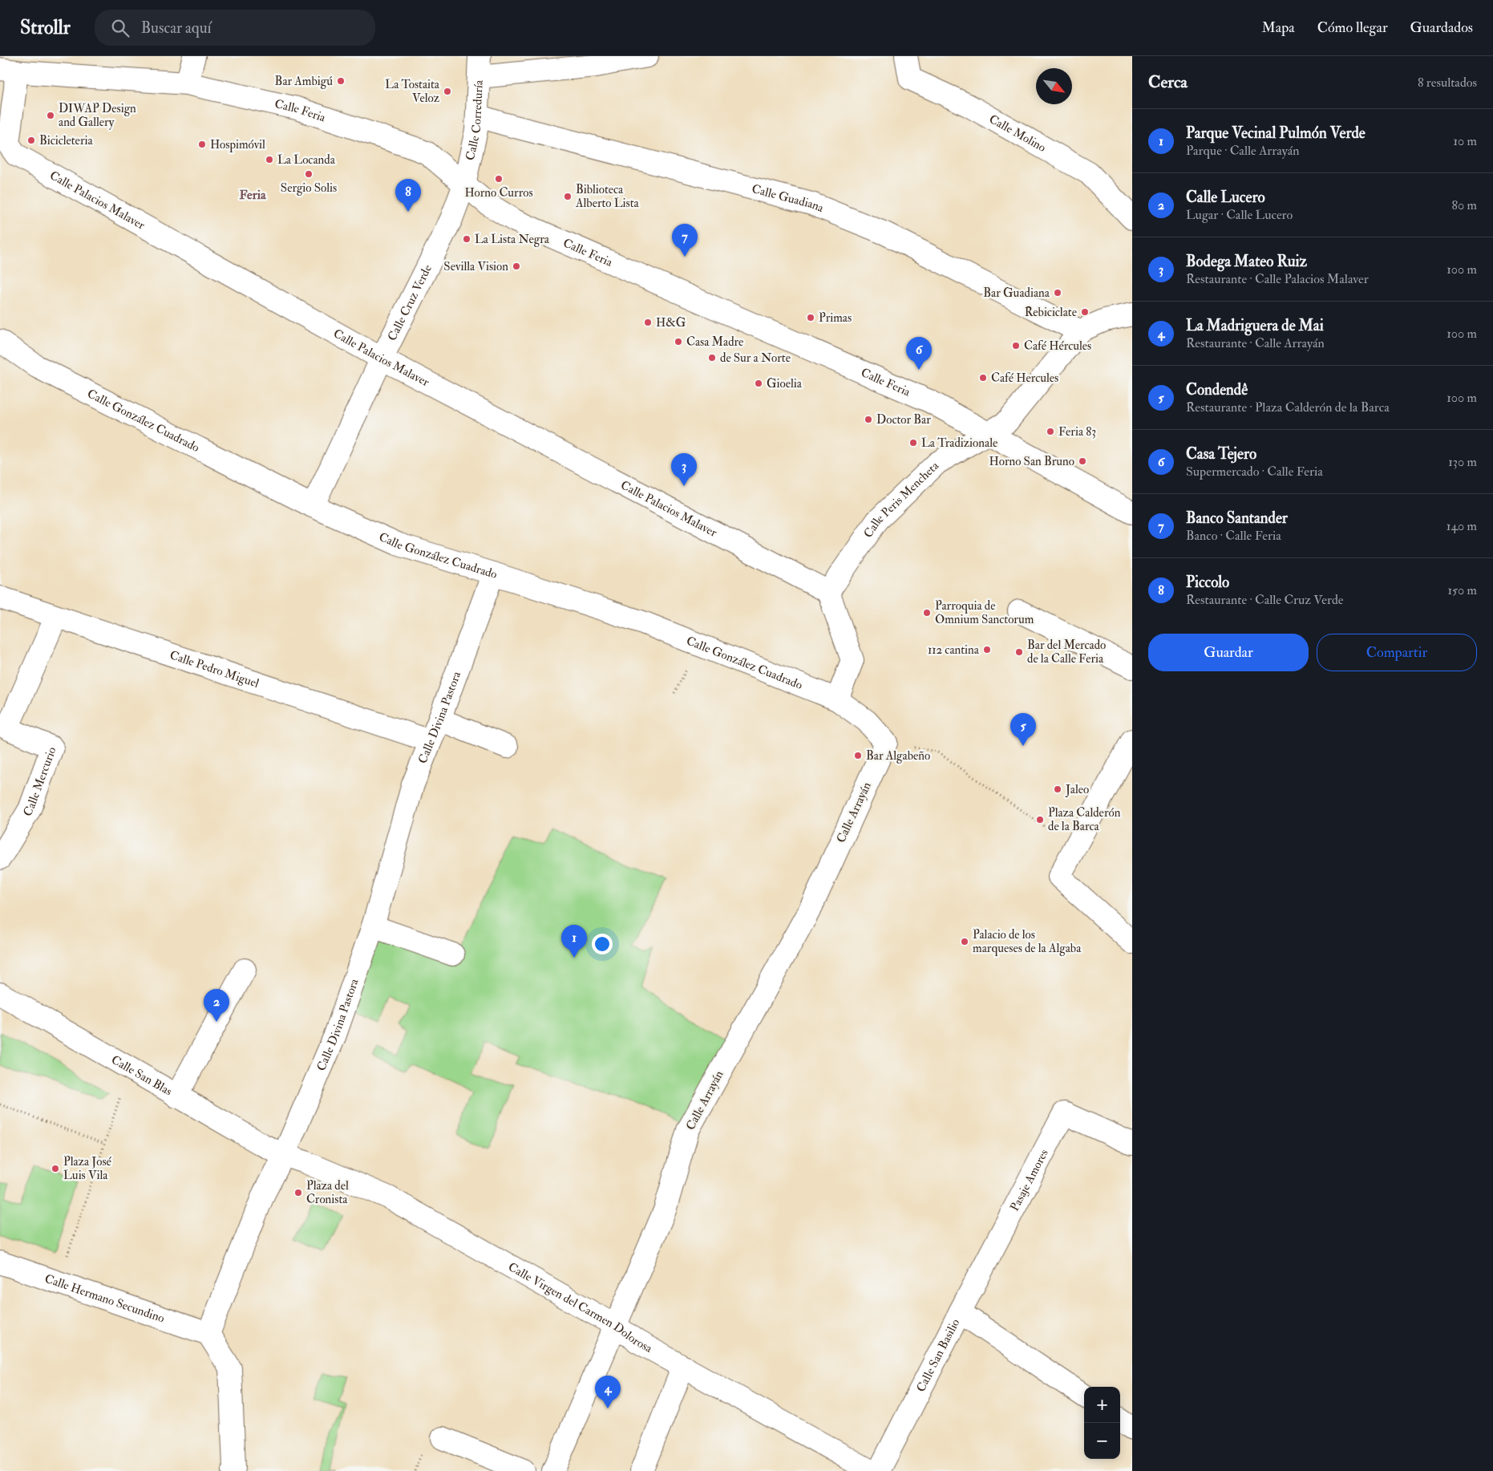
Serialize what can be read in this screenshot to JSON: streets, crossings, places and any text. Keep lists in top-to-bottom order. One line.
{"streets":{"street":["Calle Feria","Calle Correduría","Calle Molino","Calle Guadiana","Calle Palacios Malaver","Calle Cruz Verde","Calle González Cuadrado","Calle Peris Mencheta","Calle Pedro Miguel","Calle Divina Pastora","Calle Mercurio","Calle Arrayán","Calle San Blas","Pasaje Amores","Calle Hermano Secundino","Calle Virgen del Carmen Dolorosa","Calle San Basilio"]},"crossings":[["Calle Feria","Calle Correduría"],["Calle Feria","Calle Palacios Malaver"],["Calle Feria","Calle Cruz Verde"],["Calle Feria","Calle Peris Mencheta"],["Calle Correduría","Calle Guadiana"],["Calle Correduría","Calle Cruz Verde"],["Calle Guadiana","Calle Peris Mencheta"],["Calle Palacios Malaver","Calle Cruz Verde"],["Calle Palacios Malaver","Calle Peris Mencheta"],["Calle Cruz Verde","Calle González Cuadrado"],["Calle González Cuadrado","Calle Divina Pastora"],["Calle González Cuadrado","Calle Arrayán"],["Calle Pedro Miguel","Calle Divina Pastora"],["Calle Pedro Miguel","Calle Mercurio"],["Calle Divina Pastora","Calle San Blas"],["Calle Divina Pastora","Calle Hermano Secundino"],["Calle Divina Pastora","Calle Virgen del Carmen Dolorosa"],["Calle Arrayán","Calle Virgen del Carmen Dolorosa"],["Calle San Blas","Calle Virgen del Carmen Dolorosa"],["Pasaje Amores","Calle San Basilio"]],"districts":["Feria"],"places":["Bar Ambigú","La Tostaita Veloz","DIWAP Design and Gallery","Bicicleteria","Hospimóvil","La Locanda","Sergio Solis","Horno Curros","Biblioteca Alberto Lista","La Lista Negra","Sevilla Vision","Bar Guadiana","Rebiciclate","Primas","H&G","Casa Madre","Café Hércules","de Sur a Norte","Café Hercules","Gioelia","Doctor Bar","Feria 83","La Tradizionale","Horno San Bruno","Parroquia de Omnium Sanctorum","112 cantina","Bar del Mercado de la Calle Feria","Bar Algabeño","Jaleo","Plaza Calderón de la Barca","Palacio de los marqueses de la Algaba","Plaza José Luis Vila","Plaza del Cronista"],"north":"bottom right","page":{"header":"Strollr","search":"Buscar aquí","nav":["Mapa","Cómo llegar","Guardados"],"heading":["Cerca","8 resultados"],"list":[{"mark":"1","name":"Parque Vecinal Pulmón Verde","note":"Parque · Calle Arrayán","value":"10 m"},{"mark":"2","name":"Calle Lucero","note":"Lugar · Calle Lucero","value":"80 m"},{"mark":"3","name":"Bodega Mateo Ruiz","note":"Restaurante · Calle Palacios Malaver","value":"100 m"},{"mark":"4","name":"La Madriguera de Mai","note":"Restaurante · Calle Arrayán","value":"100 m"},{"mark":"5","name":"Condendê","note":"Restaurante · Plaza Calderón de la Barca","value":"100 m"},{"mark":"6","name":"Casa Tejero","note":"Supermercado · Calle Feria","value":"130 m"},{"mark":"7","name":"Banco Santander","note":"Banco · Calle Feria","value":"140 m"},{"mark":"8","name":"Piccolo","note":"Restaurante · Calle Cruz Verde","value":"150 m"}],"pins":["8","7","6","3","5","1","2","4"],"buttons":["Guardar","Compartir"],"map_buttons":["+","−"]}}
